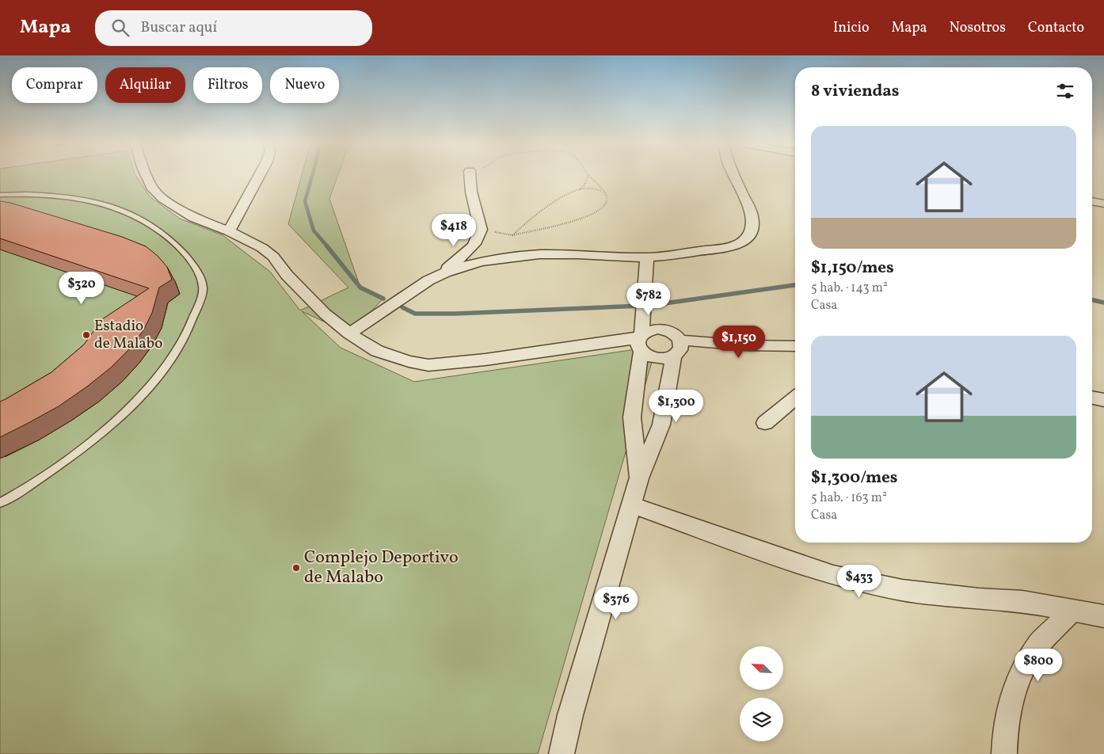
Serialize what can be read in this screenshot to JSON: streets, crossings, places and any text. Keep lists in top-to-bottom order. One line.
{"places":["Estadio de Malabo","Complejo Deportivo de Malabo"],"north":"top left","page":{"header":"Mapa","search":"Buscar aquí","nav":["Inicio","Mapa","Nosotros","Contacto"],"chip":["Comprar","Alquilar","Filtros","Nuevo"],"heading":"8 viviendas","list":[{"name":"$1,150/mes","note":"5 hab. · 143 m² · Casa"},{"name":"$1,300/mes","note":"5 hab. · 163 m² · Casa"}],"price":["$418","$320","$782","$1,150","$1,300","$433","$376","$800"]}}
